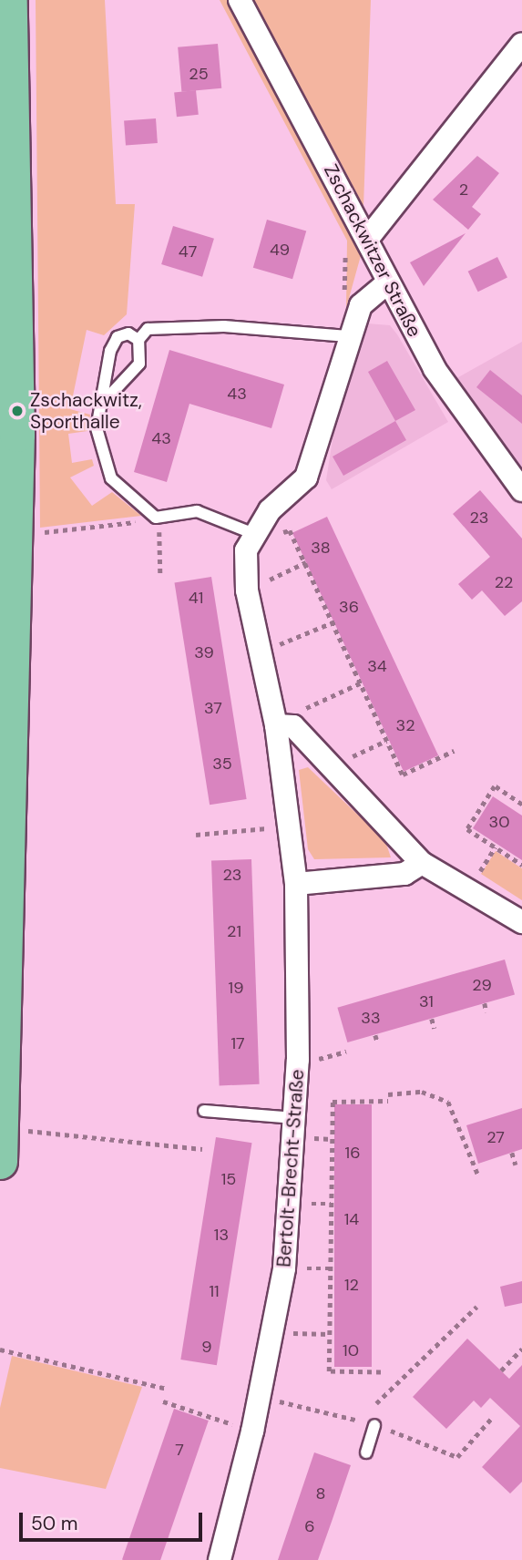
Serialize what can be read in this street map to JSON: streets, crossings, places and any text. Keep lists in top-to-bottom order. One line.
{"streets":{"street":["Zschackwitzer Straße","Bertolt-Brecht-Straße"]},"places":["Zschackwitz, Sporthalle"],"house_numbers":["25","2","49","47","43","43","23","38","22","41","36","39","34","37","32","35","30","23","21","29","19","31","33","17","27","16","15","14","13","12","11","9","10","7","8","6"],"scale_bar":"50 m"}
